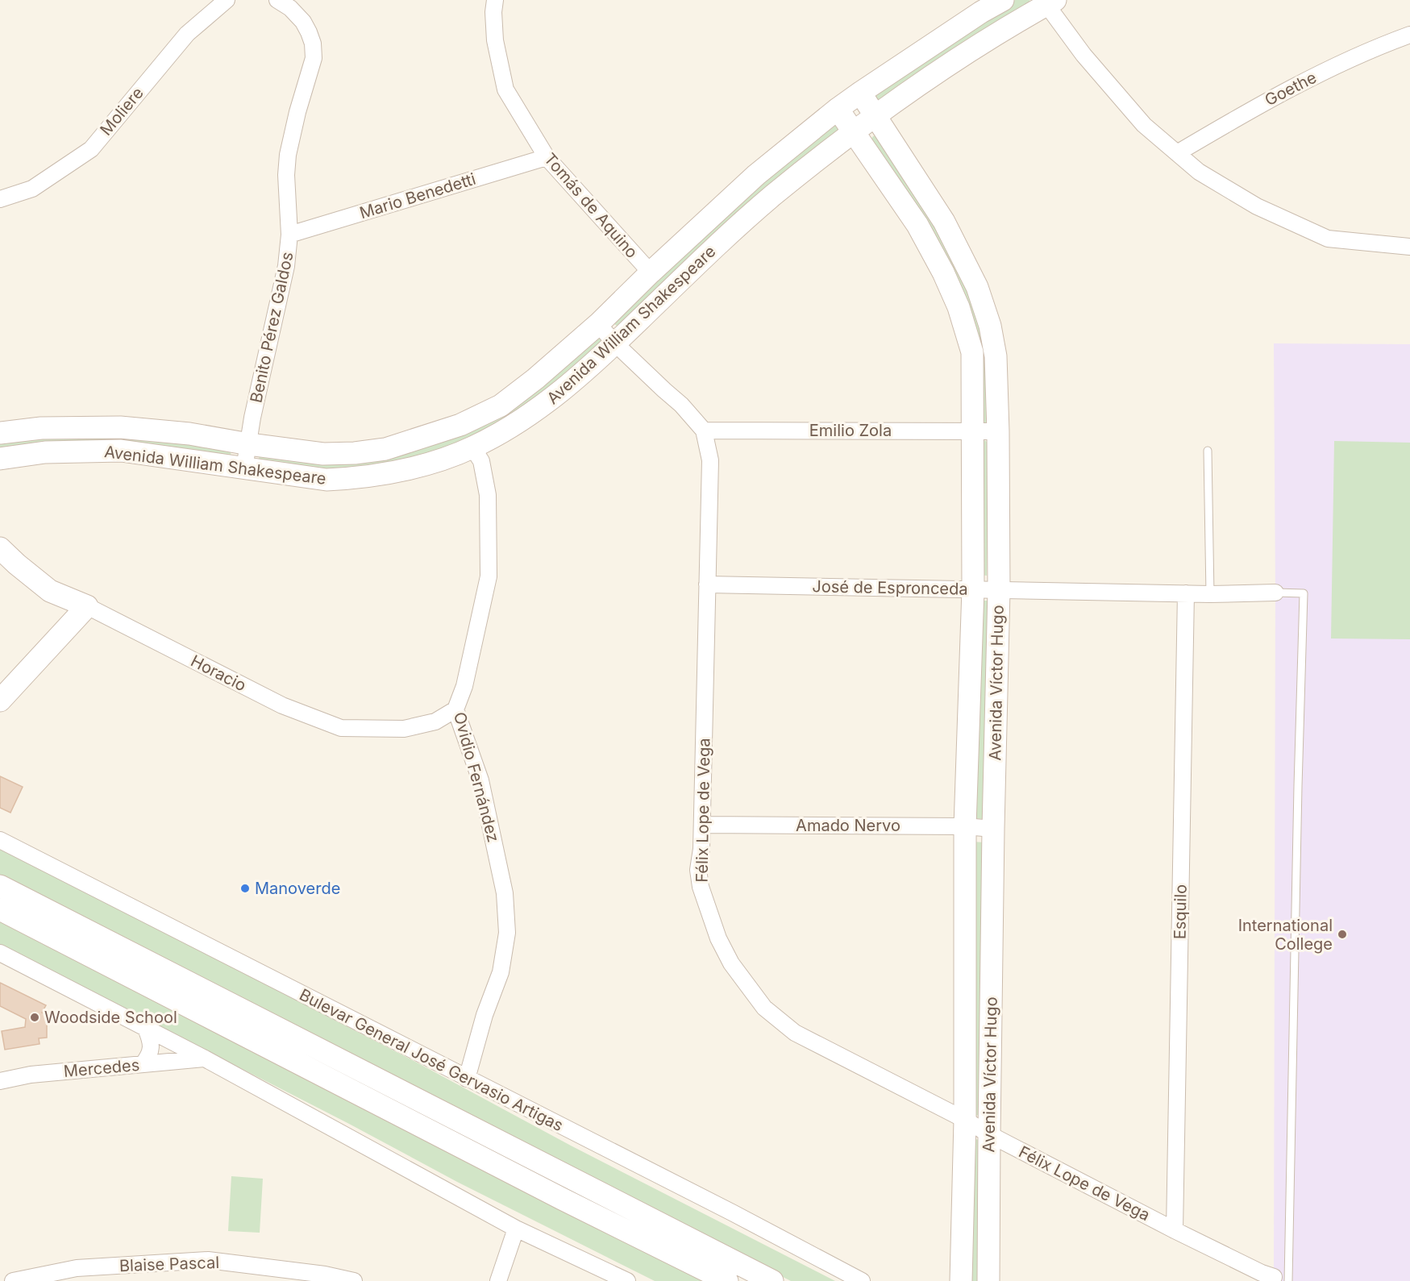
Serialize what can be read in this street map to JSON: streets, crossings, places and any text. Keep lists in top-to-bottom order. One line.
{"streets":{"street":["Goethe","Moliere","Mario Benedetti","Tomás de Aquino","Avenida William Shakespeare","Benito Pérez Galdos","Emilio Zola","José de Espronceda","Horacio","Avenida Víctor Hugo","Ovidio Fernández","Félix Lope de Vega","Amado Nervo","Esquilo","Bulevar General José Gervasio Artigas","Mercedes","Blaise Pascal"]},"crossings":[["Mario Benedetti","Tomás de Aquino"],["Mario Benedetti","Benito Pérez Galdos"],["Tomás de Aquino","Avenida William Shakespeare"],["Avenida William Shakespeare","Benito Pérez Galdos"],["Avenida William Shakespeare","Avenida Víctor Hugo"],["Avenida William Shakespeare","Ovidio Fernández"],["Emilio Zola","Avenida Víctor Hugo"],["Emilio Zola","Félix Lope de Vega"],["José de Espronceda","Avenida Víctor Hugo"],["José de Espronceda","Félix Lope de Vega"],["José de Espronceda","Esquilo"],["Horacio","Ovidio Fernández"],["Avenida Víctor Hugo","Félix Lope de Vega"],["Avenida Víctor Hugo","Amado Nervo"],["Ovidio Fernández","Bulevar General José Gervasio Artigas"],["Félix Lope de Vega","Amado Nervo"],["Félix Lope de Vega","Esquilo"]],"places":["Manoverde","International College","Woodside School"]}
